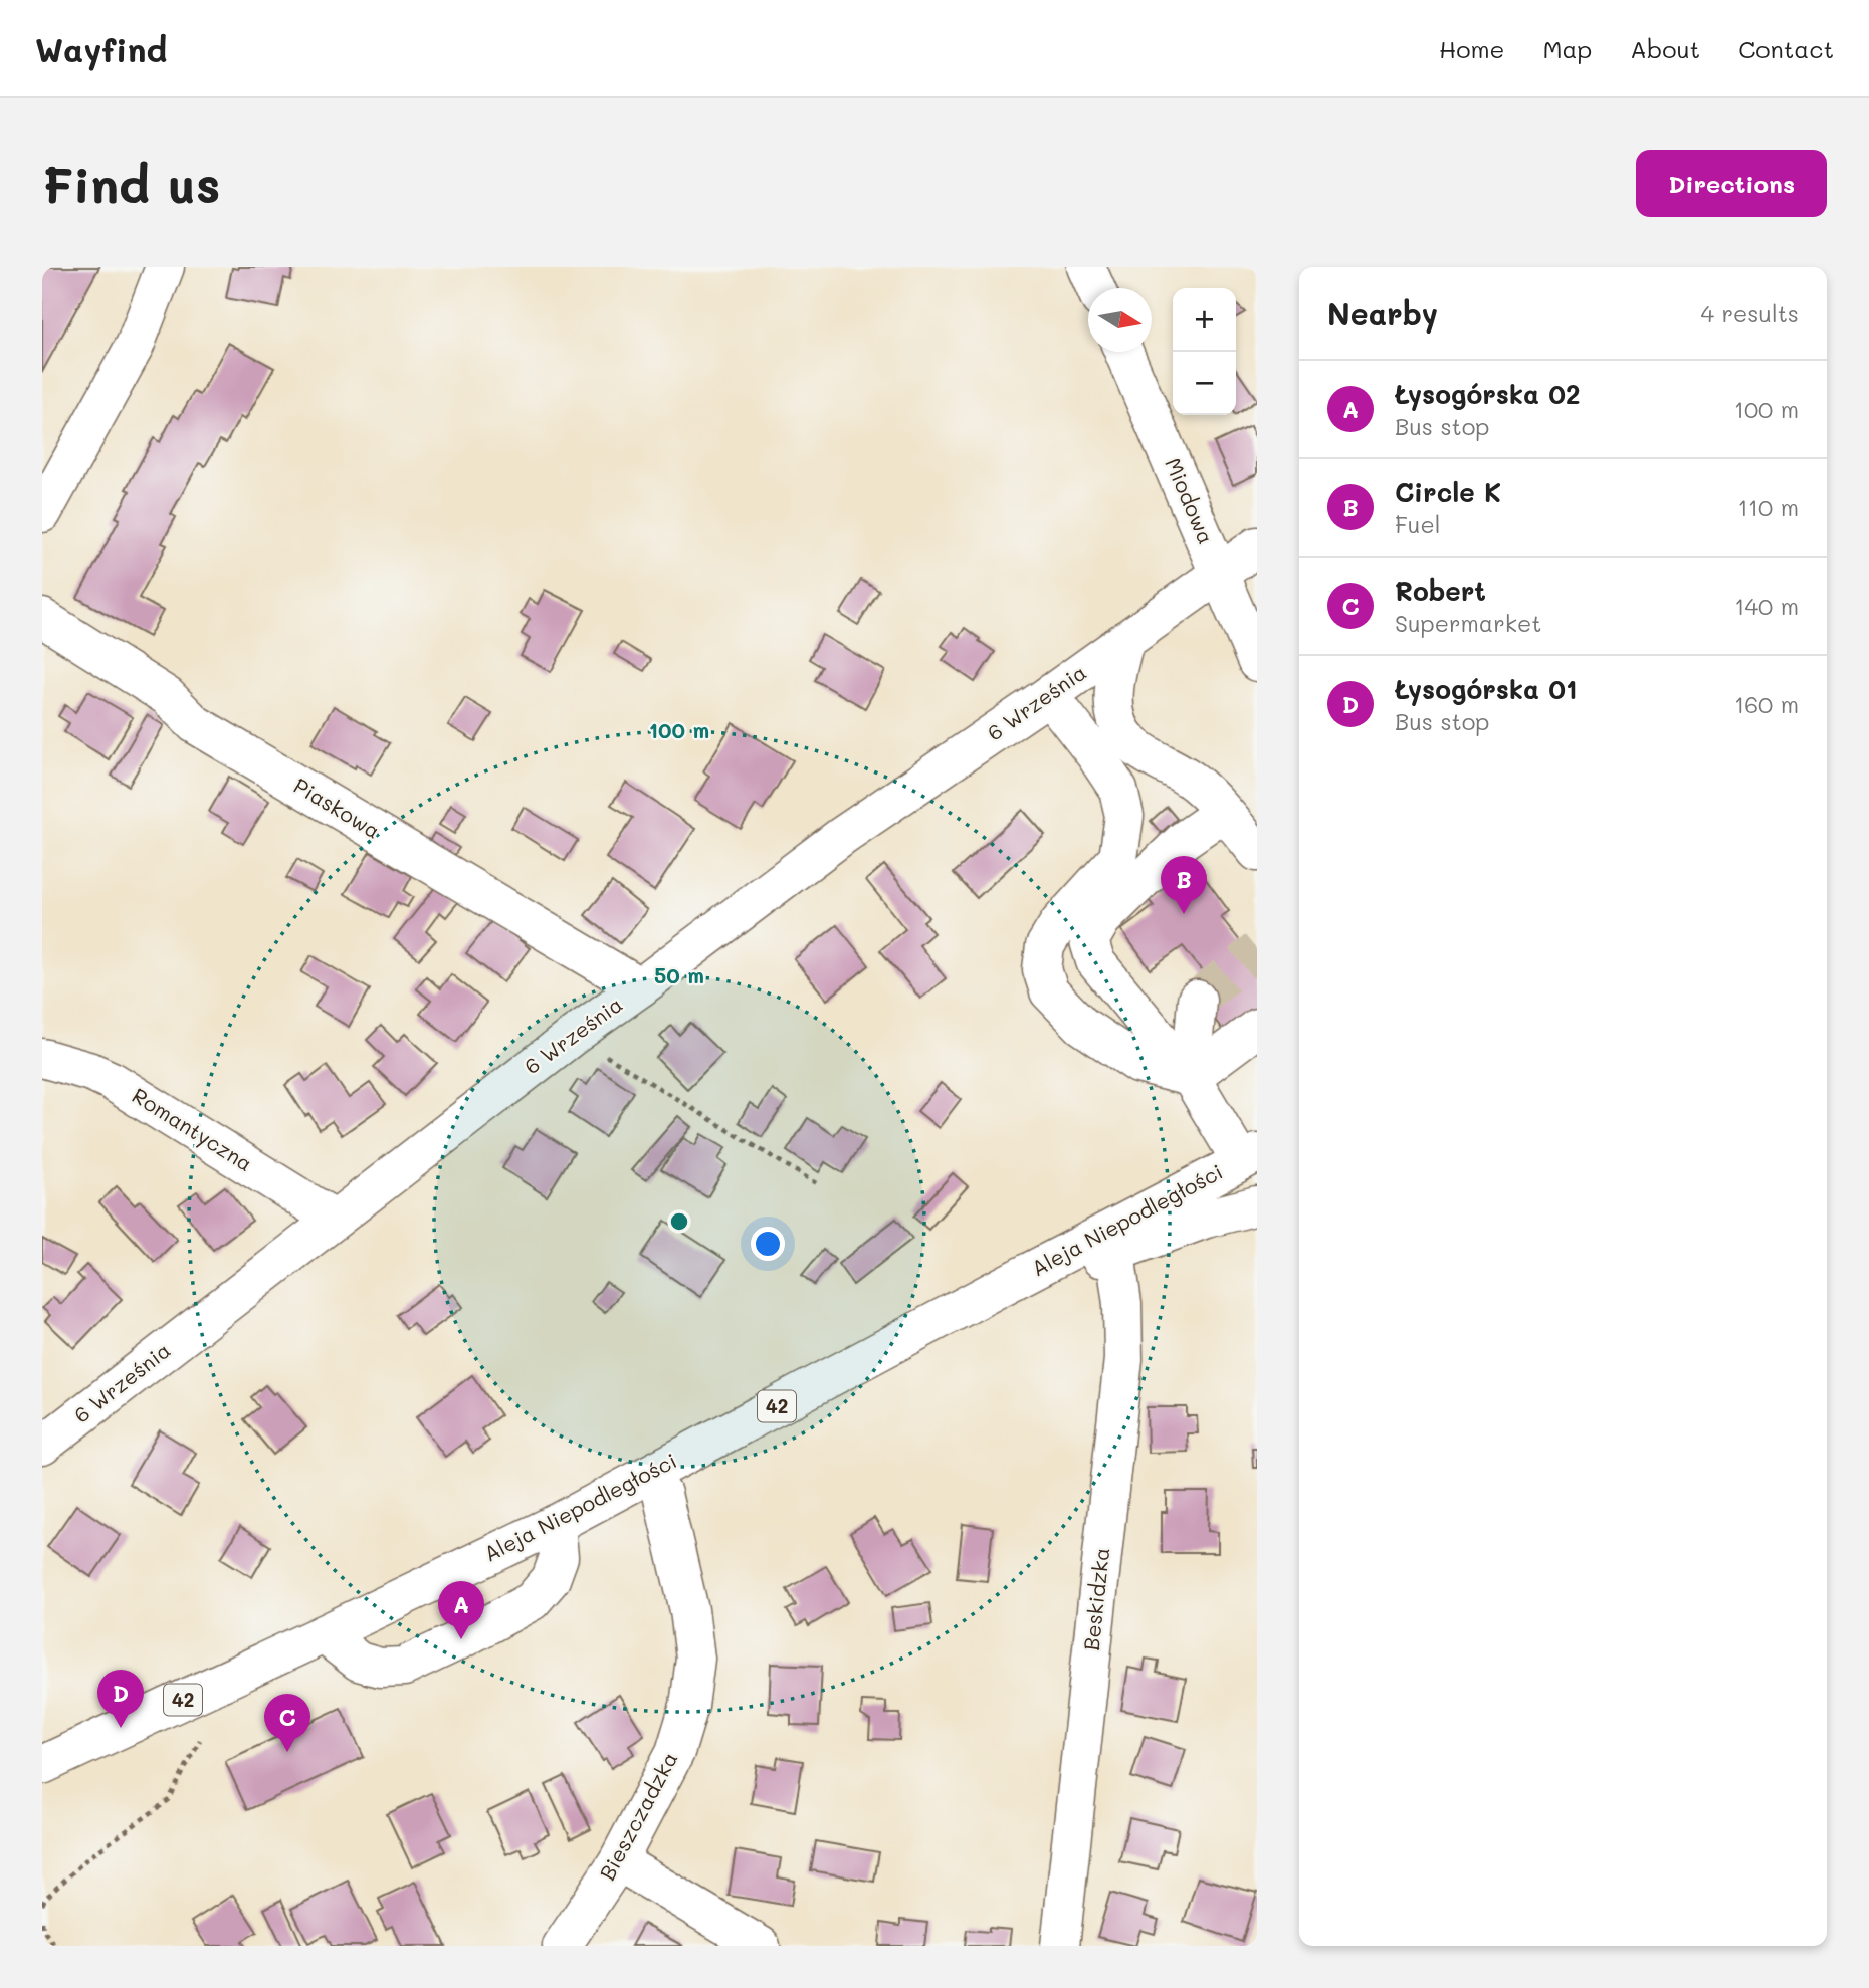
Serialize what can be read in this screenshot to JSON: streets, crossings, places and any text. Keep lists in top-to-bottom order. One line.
{"streets":{"street":["Miodowa","6 Września","Piaskowa","Romantyczna","Aleja Niepodległości","42","Beskidzka","Bieszczadzka"]},"crossings":[["Miodowa","6 Września"],["6 Września","Piaskowa"],["6 Września","Romantyczna"],["Aleja Niepodległości","Beskidzka"],["Aleja Niepodległości","Bieszczadzka"]],"north":"right","page":{"header":"Wayfind","nav":["Home","Map","About","Contact"],"buttons":"Directions","title":"Find us","heading":["Nearby","4 results"],"map_buttons":["+","−"],"list":[{"mark":"A","name":"Łysogórska 02","note":"Bus stop","value":"100 m"},{"mark":"B","name":"Circle K","note":"Fuel","value":"110 m"},{"mark":"C","name":"Robert","note":"Supermarket","value":"140 m"},{"mark":"D","name":"Łysogórska 01","note":"Bus stop","value":"160 m"}],"pins":["B","A","D","C"]},"rings":["100 m","50 m"]}
